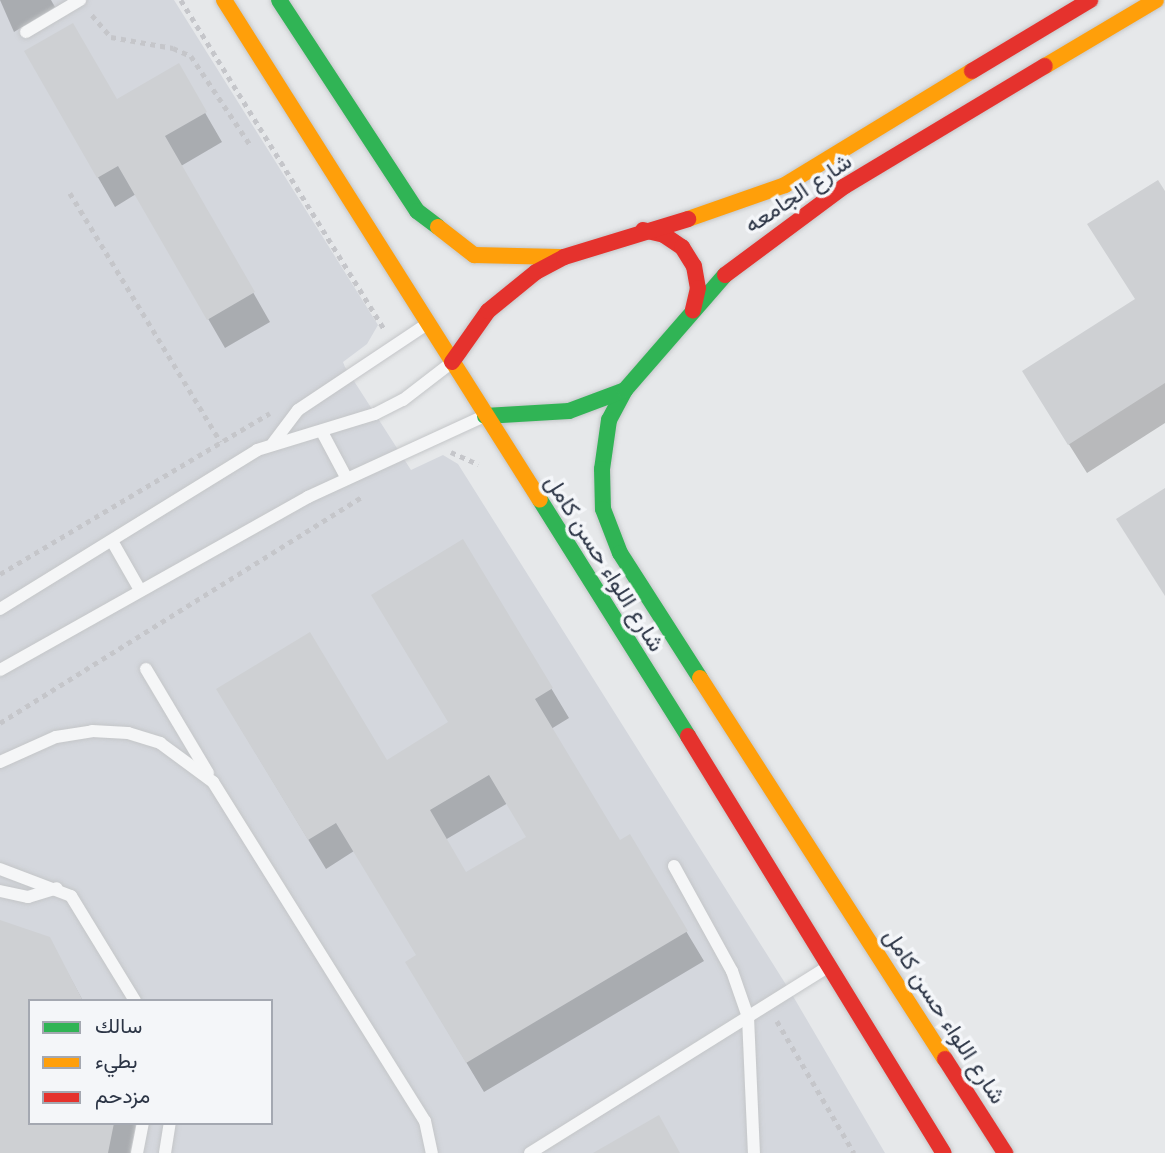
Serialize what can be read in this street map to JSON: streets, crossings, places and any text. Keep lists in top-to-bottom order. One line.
{"streets":{"main road":["شارع الجامعه","شارع اللواء حسن كامل"]},"crossings":[["شارع الجامعه","شارع اللواء حسن كامل"]],"legend":["سالك","بطيء","مزدحم"]}
